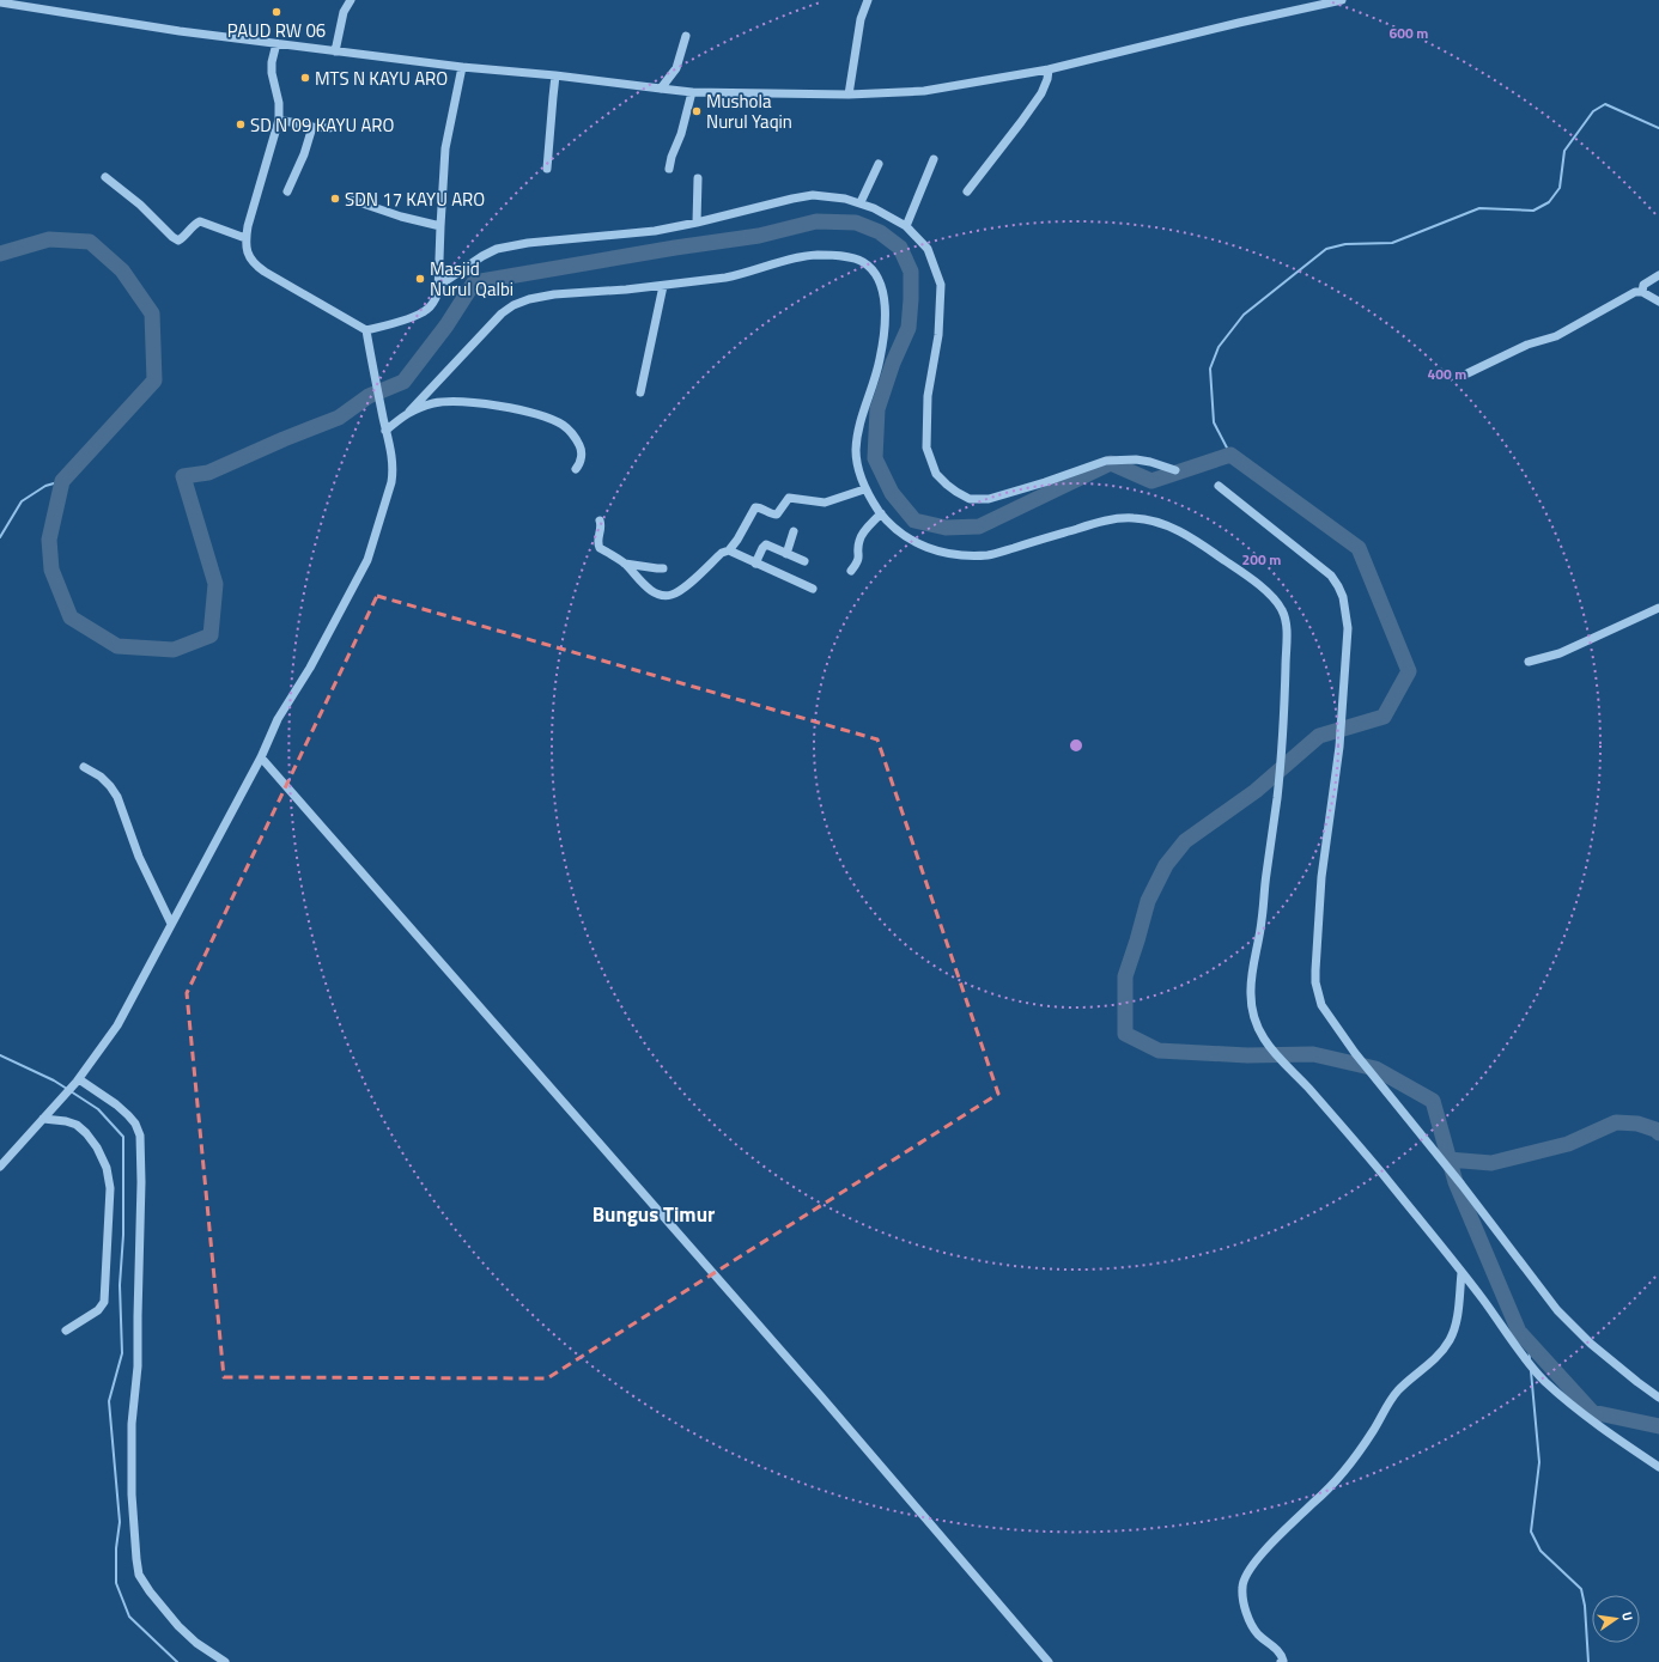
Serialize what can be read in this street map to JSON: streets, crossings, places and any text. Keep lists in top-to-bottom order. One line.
{"districts":["Bungus Timur"],"places":["PAUD RW 06","MTS N KAYU ARO","Mushola Nurul Yaqin","SD N 09 KAYU ARO","SDN 17 KAYU ARO","Masjid Nurul Qalbi"],"north":"right","rings":["600 m","400 m","200 m"]}
